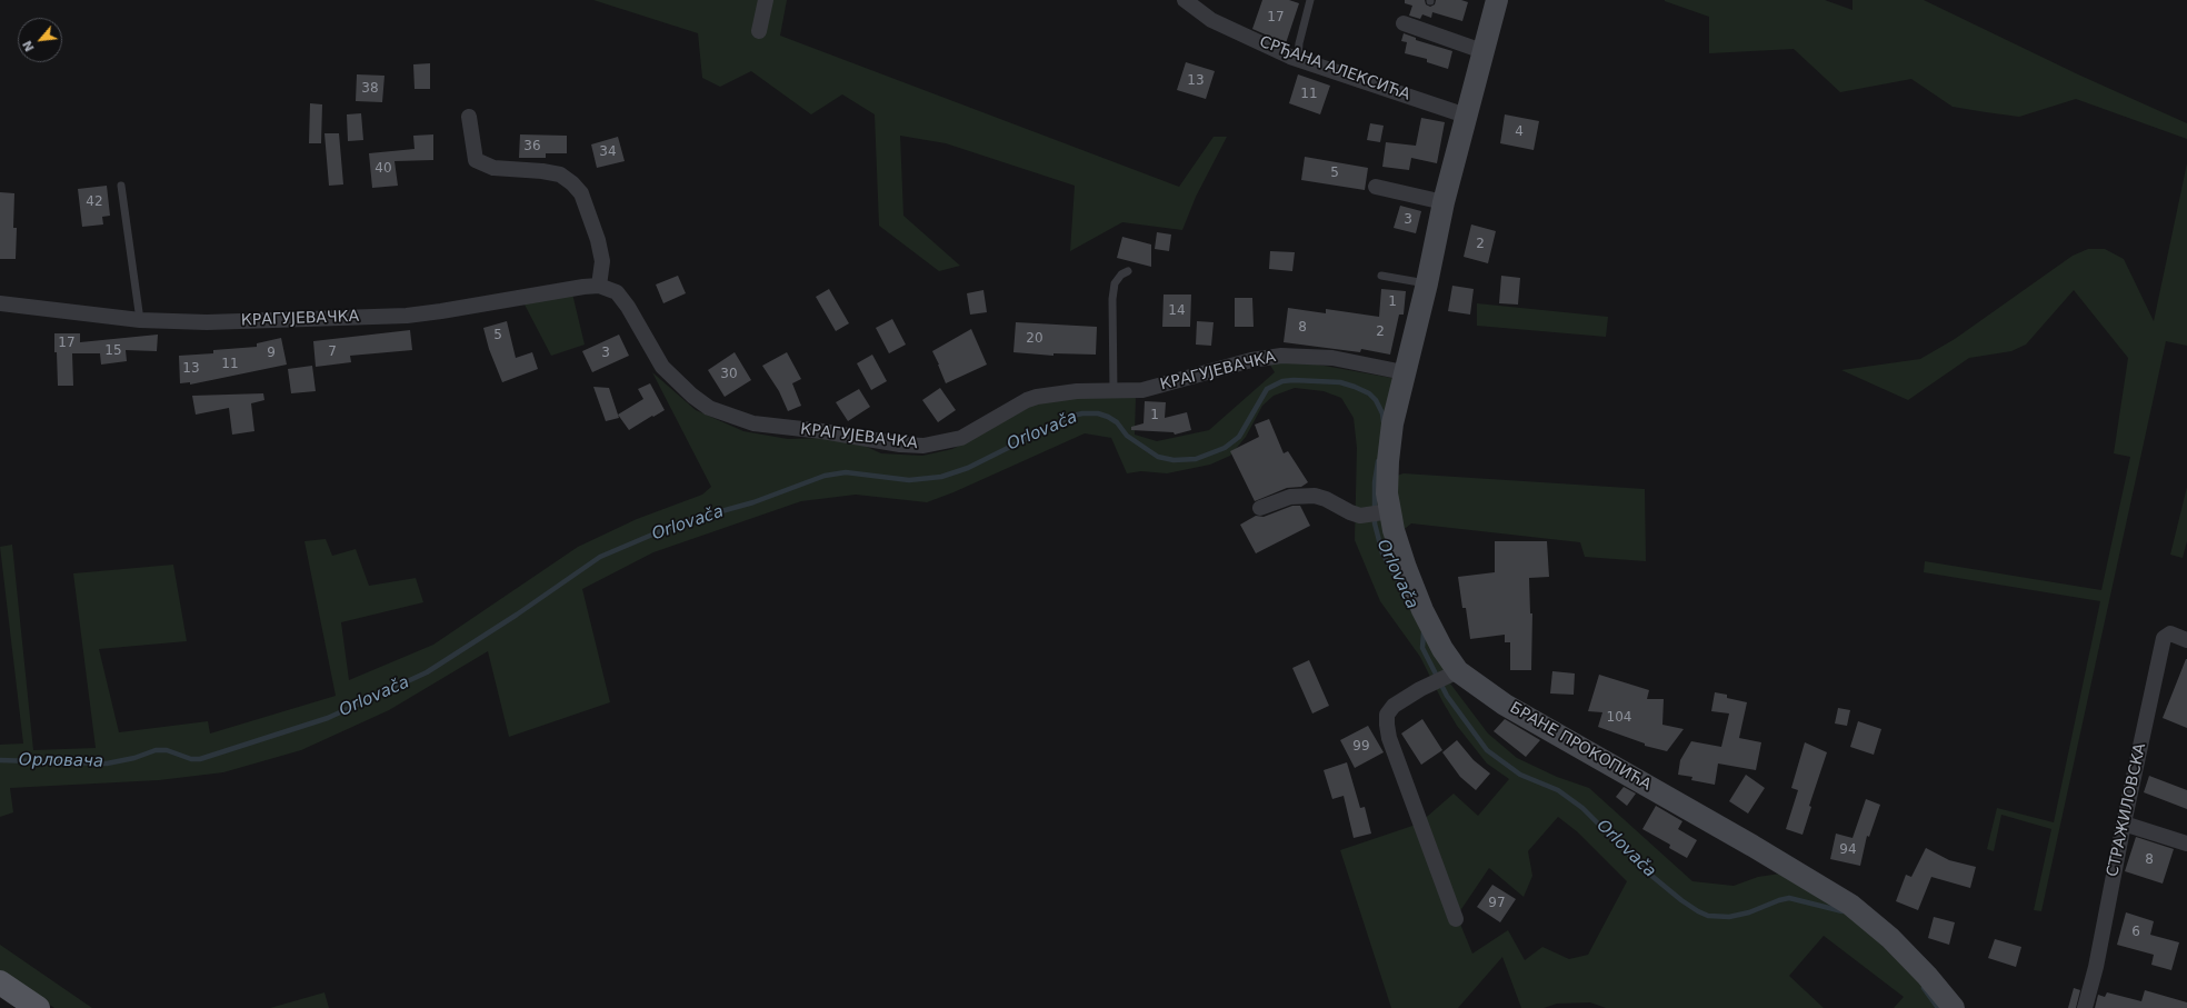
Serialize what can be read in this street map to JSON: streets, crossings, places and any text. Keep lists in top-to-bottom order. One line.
{"streets":{"street":["СРЂАНА АЛЕКСИЋА","КРАГУЈЕВАЧКА","БРАНЕ ПРОКОПИЋА","СТРАЖИЛОВСКА"]},"crossings":[["КРАГУЈЕВАЧКА","БРАНЕ ПРОКОПИЋА"]],"water":["Orlovača","Орловача"],"house_numbers":["17","13","38","11","4","36","34","40","5","42","3","2","1","14","8","2","5","20","17","15","7","9","3","11","13","30","1","104","99","94","8","97","6"],"north":"bottom left"}
